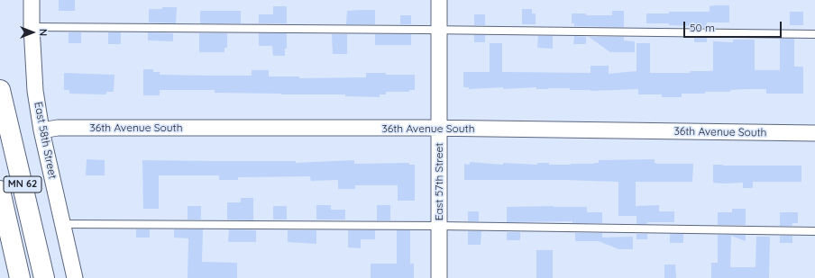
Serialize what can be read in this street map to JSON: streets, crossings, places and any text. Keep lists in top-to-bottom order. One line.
{"streets":{"highway":["MN 62"],"street":["36th Avenue South","East 58th Street","East 57th Street"]},"crossings":[["36th Avenue South","East 58th Street"],["36th Avenue South","East 57th Street"]],"scale_bar":"50 m","north":"right"}
